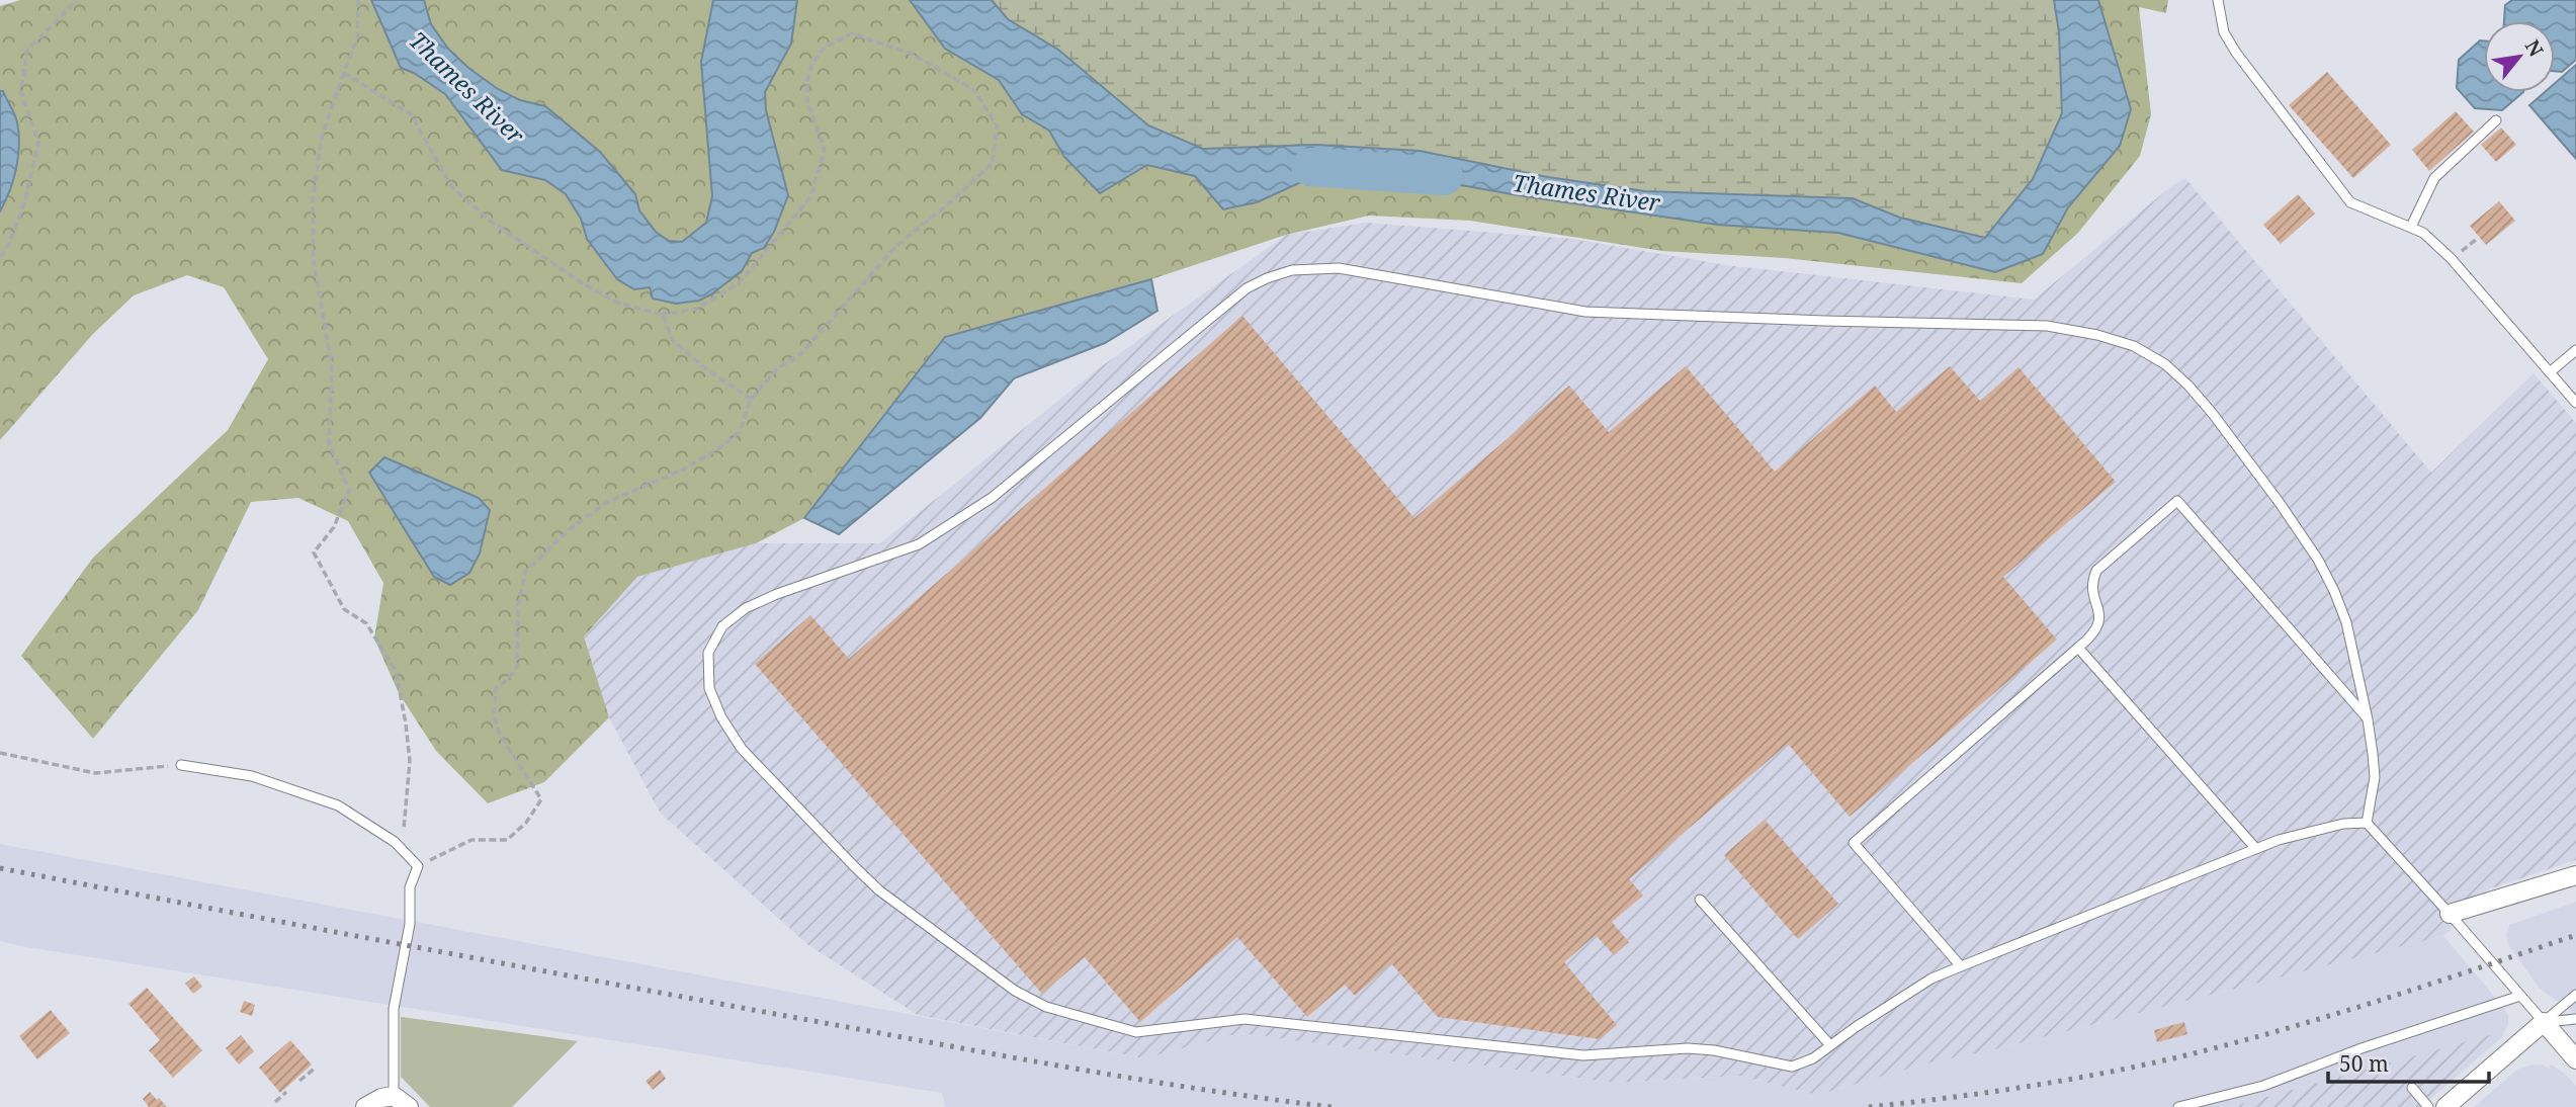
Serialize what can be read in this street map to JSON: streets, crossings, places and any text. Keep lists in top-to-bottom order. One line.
{"water":["Thames River"],"scale_bar":"50 m","north":"top right"}
